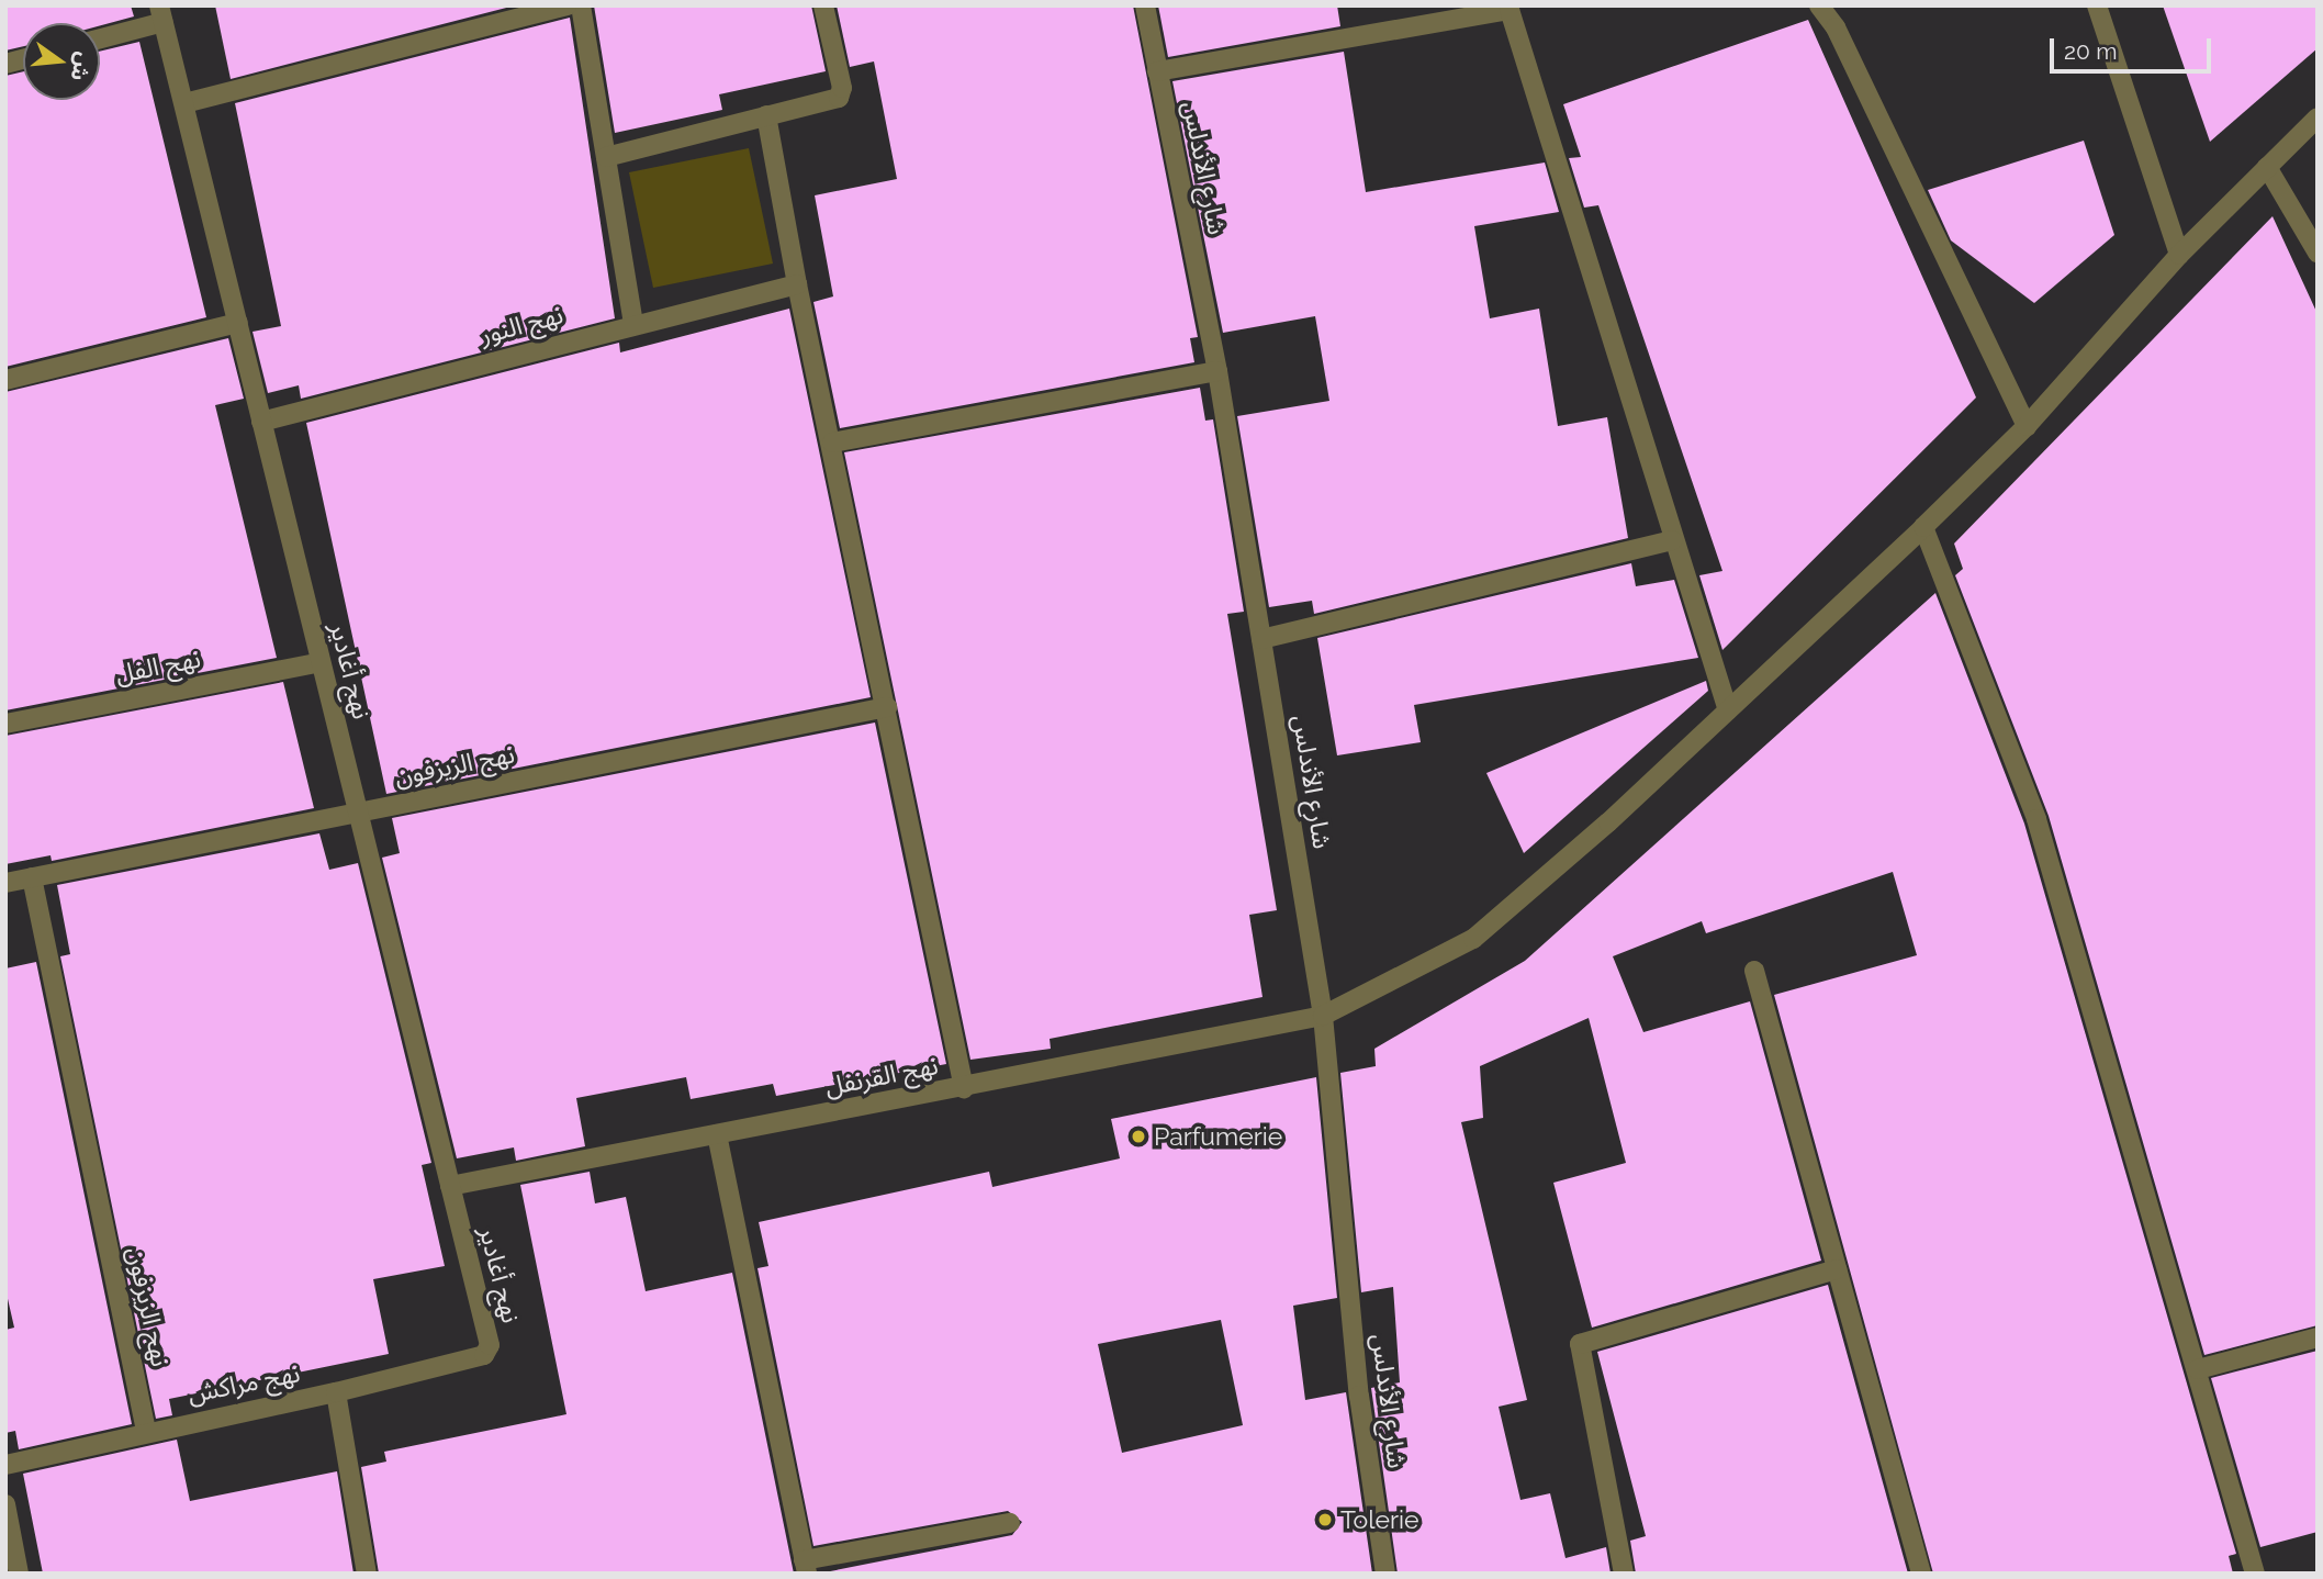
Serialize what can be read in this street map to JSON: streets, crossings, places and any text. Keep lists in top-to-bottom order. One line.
{"streets":{"street":["شارع الأندلس","نهج النور","نهج الفل","نهج أغادير","نهج الزيزفون","نهج القرنفل","نهج مراكش"]},"crossings":[["شارع الأندلس","نهج القرنفل"],["نهج النور","نهج أغادير"],["نهج الفل","نهج أغادير"],["نهج أغادير","نهج الزيزفون"],["نهج أغادير","نهج القرنفل"],["نهج أغادير","نهج مراكش"],["نهج الزيزفون","نهج مراكش"]],"places":["Parfumerie","Tolerie"],"scale_bar":"20 m","north":"right"}
